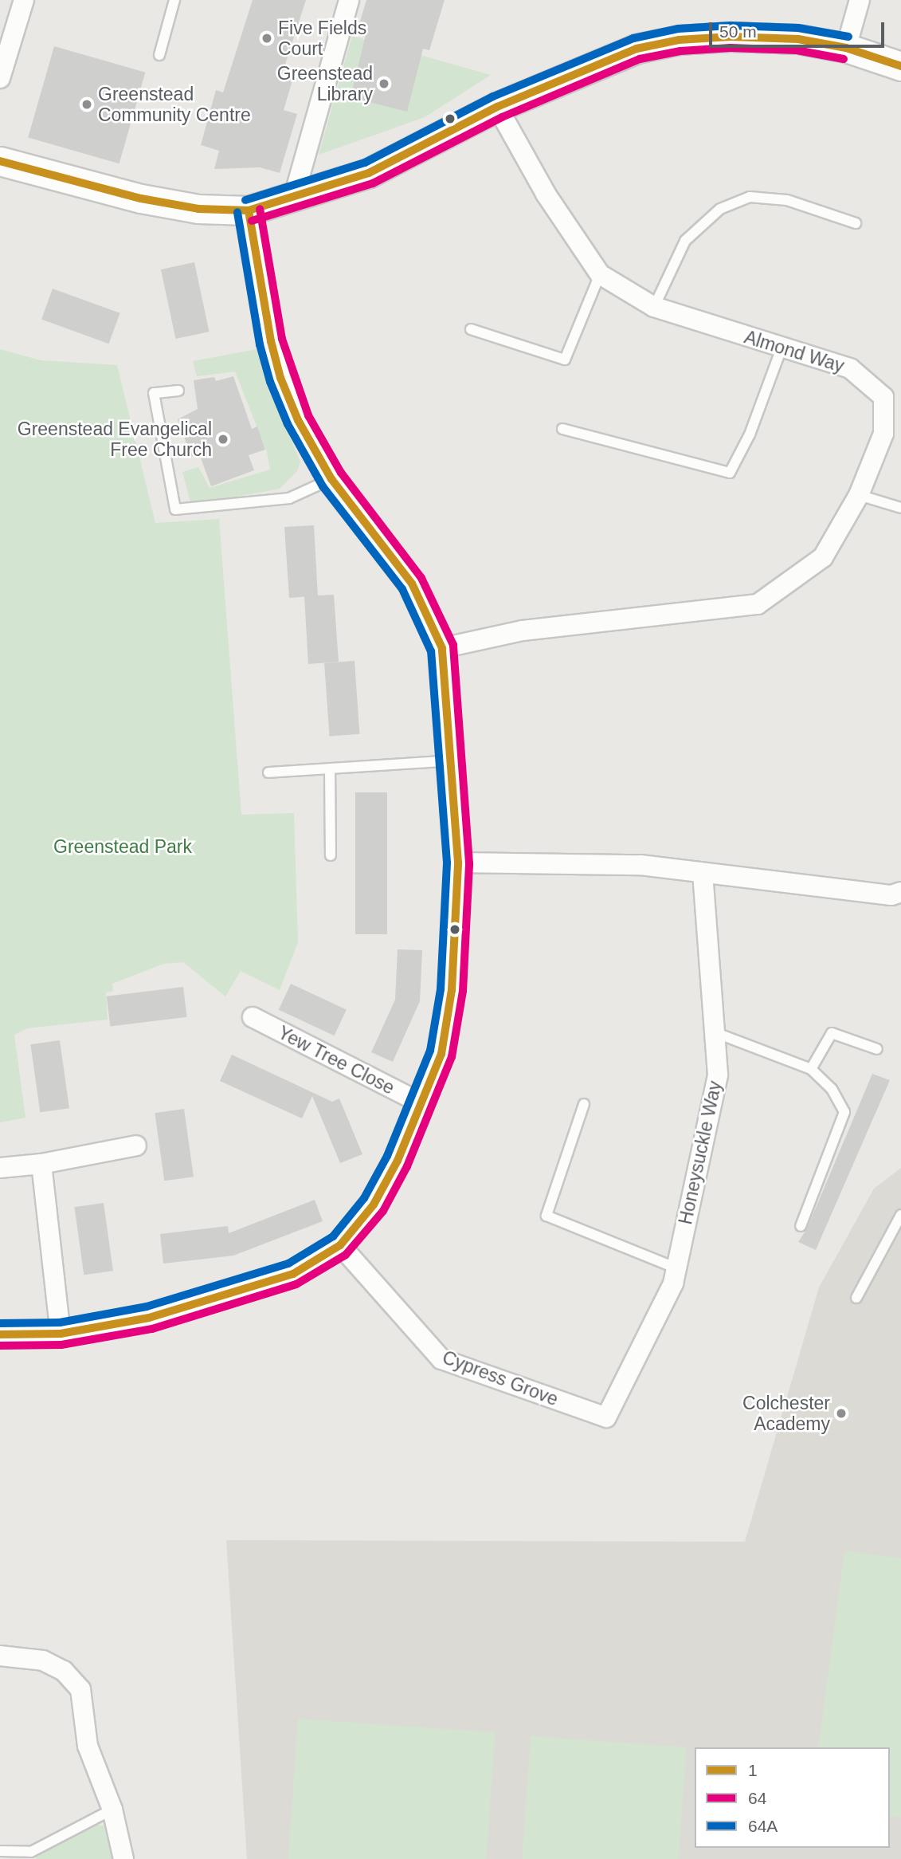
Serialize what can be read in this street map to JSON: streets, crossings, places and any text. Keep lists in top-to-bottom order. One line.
{"streets":{"street":["Almond Way","Yew Tree Close","Honeysuckle Way","Cypress Grove"]},"crossings":[["Honeysuckle Way","Cypress Grove"]],"parks":["Greenstead Park"],"places":["Five Fields Court","Greenstead Library","Greenstead Community Centre","Greenstead Evangelical Free Church","Colchester Academy"],"lines":["transit line 64A","transit line 1","transit line 64"],"legend":["1","64","64A"],"scale_bar":"50 m"}
